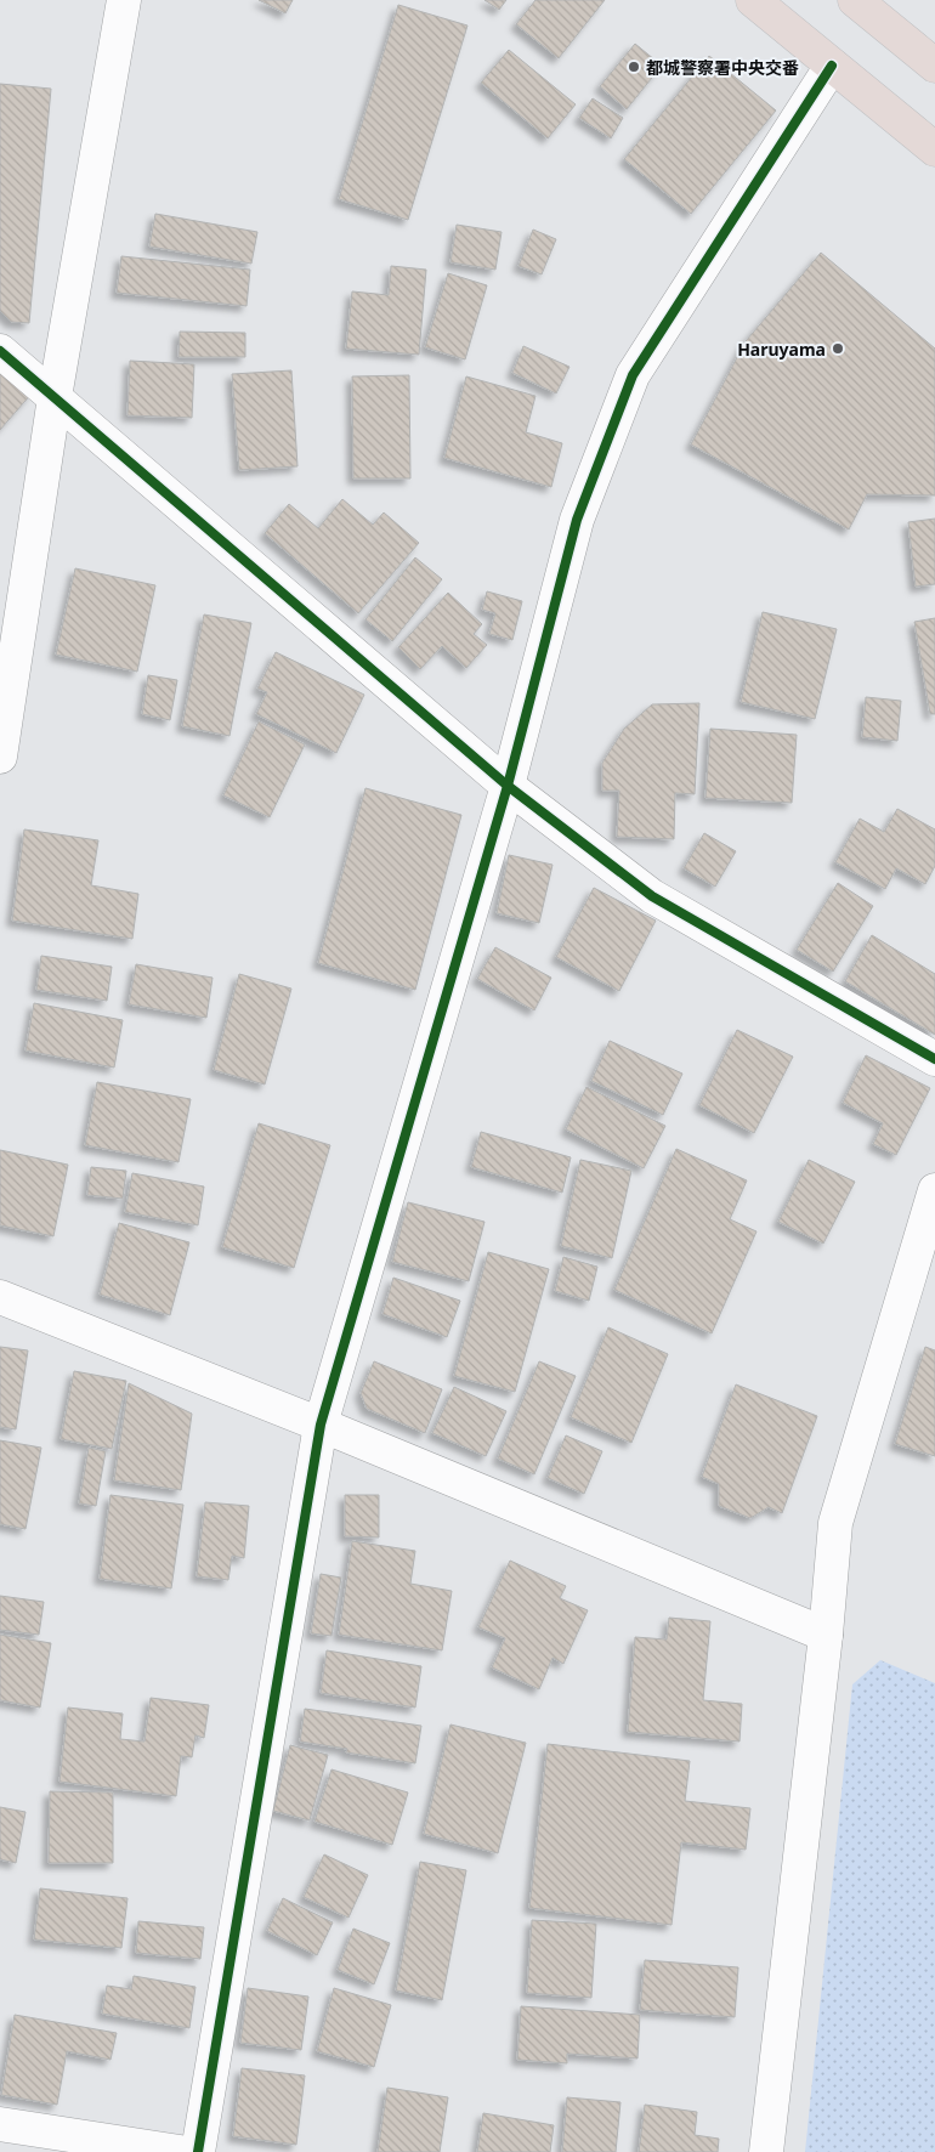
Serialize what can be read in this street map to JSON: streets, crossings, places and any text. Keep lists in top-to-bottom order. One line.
{"places":["都城警察署中央交番","Haruyama"]}
